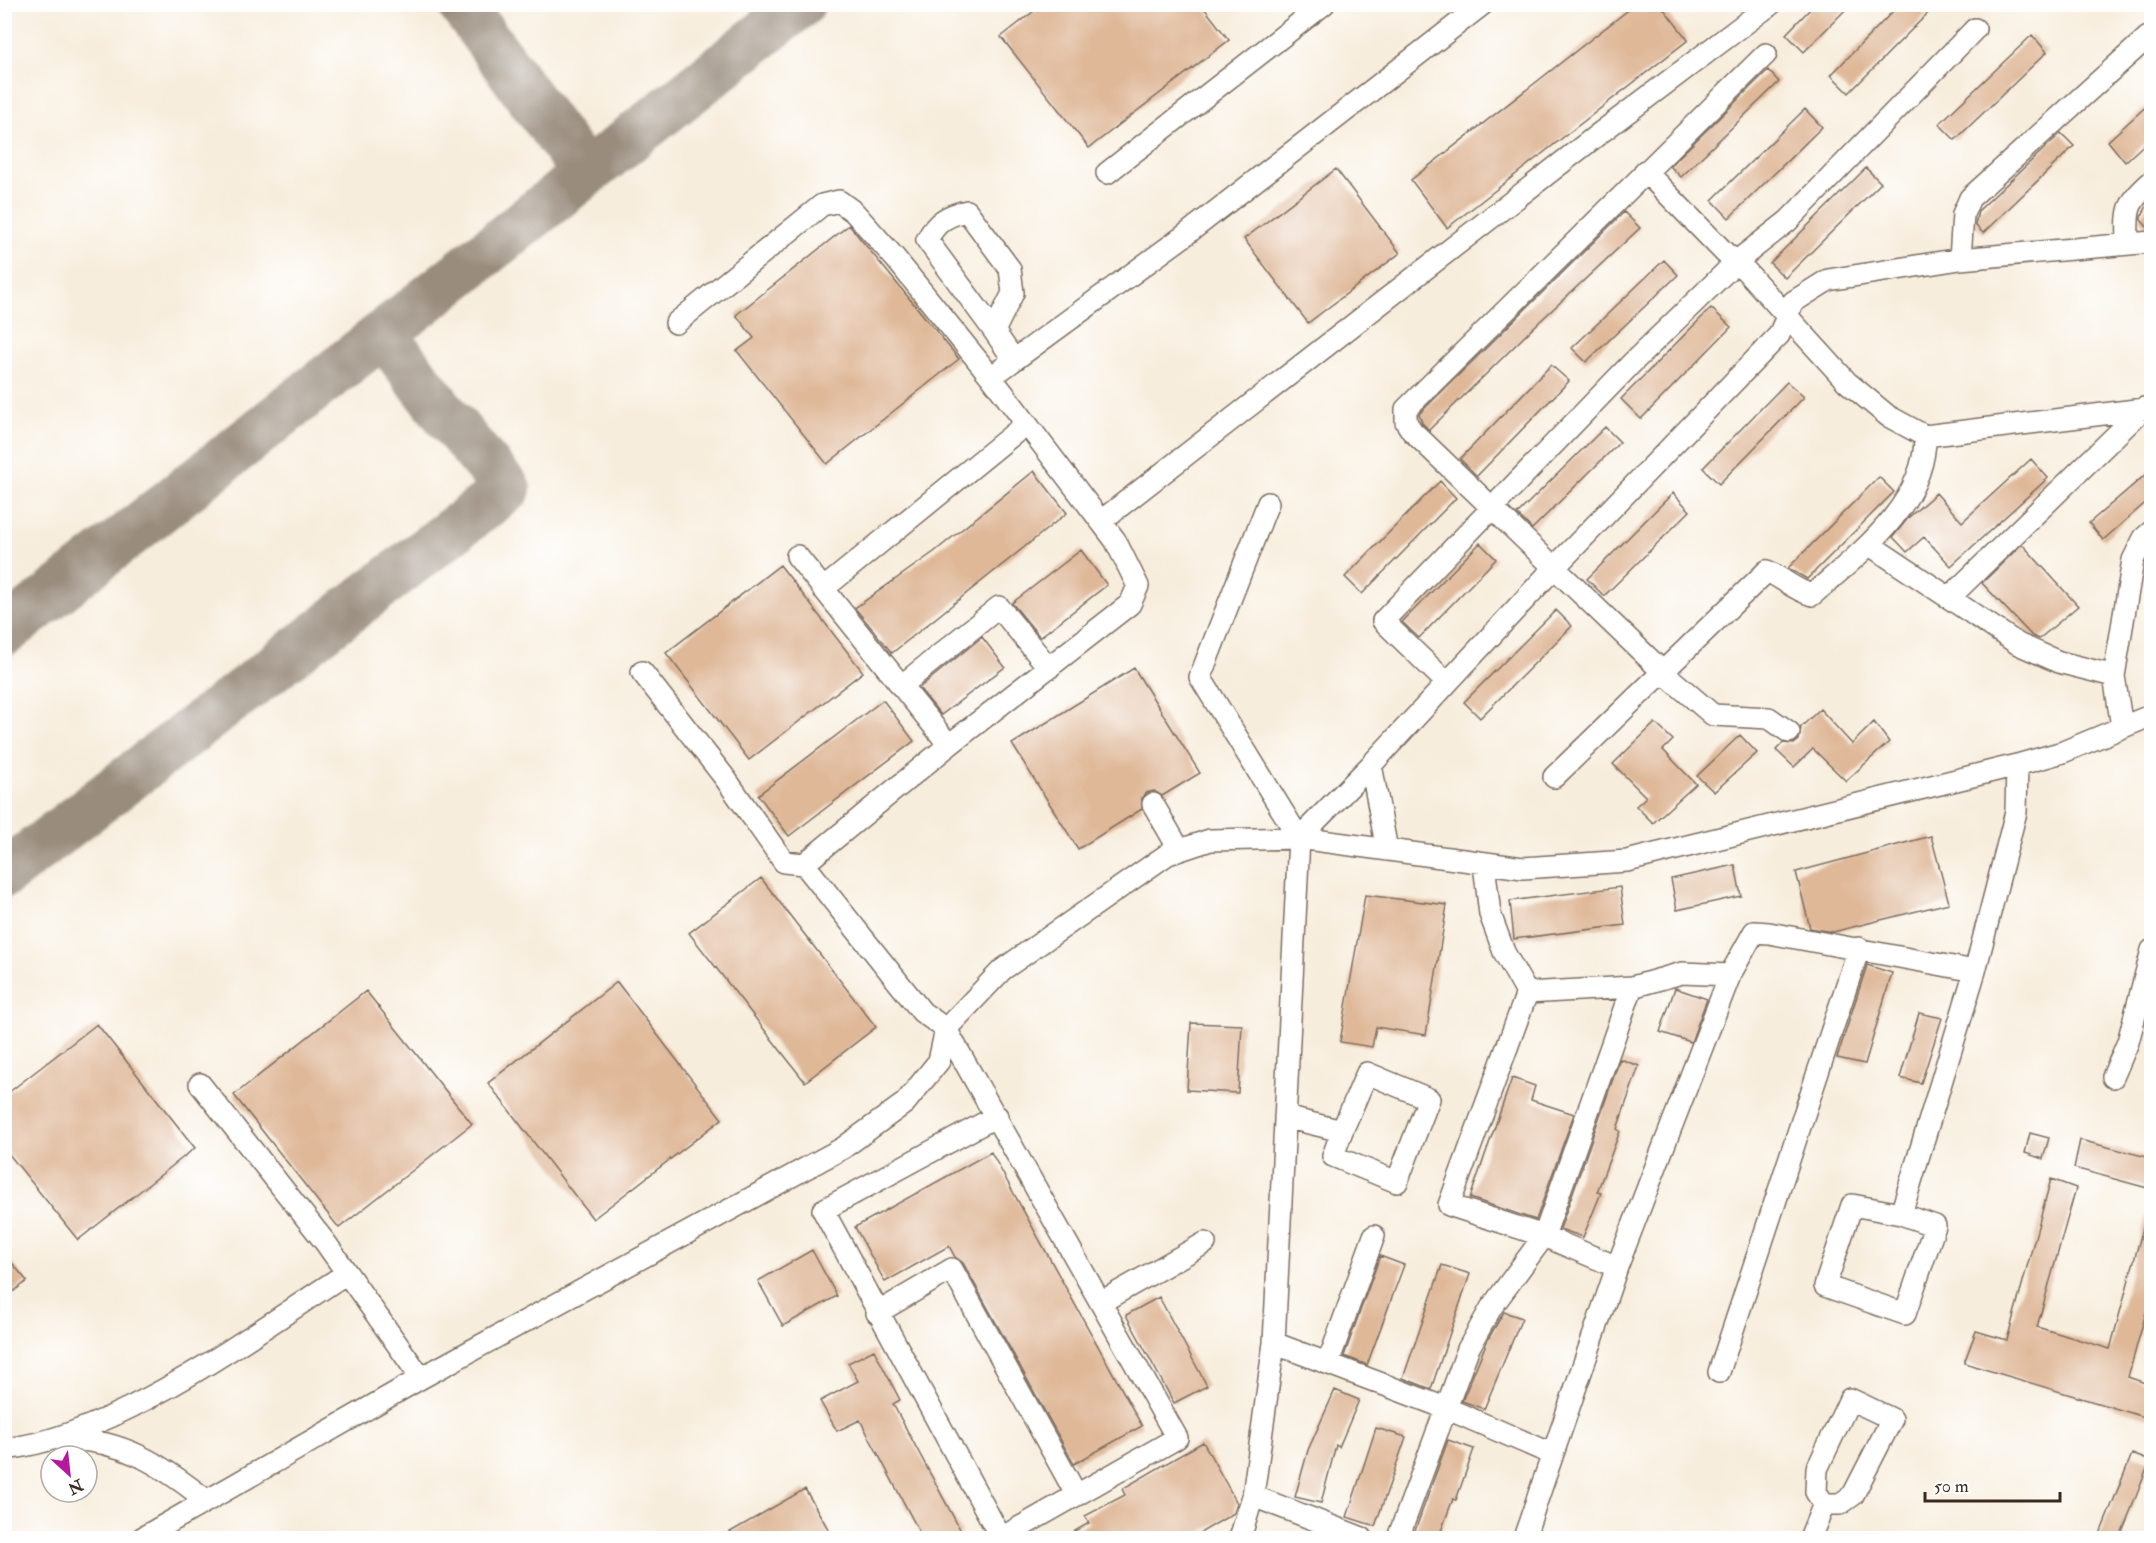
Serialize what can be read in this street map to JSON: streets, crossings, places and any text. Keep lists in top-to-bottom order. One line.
{"scale_bar":"50 m","north":"bottom right"}
